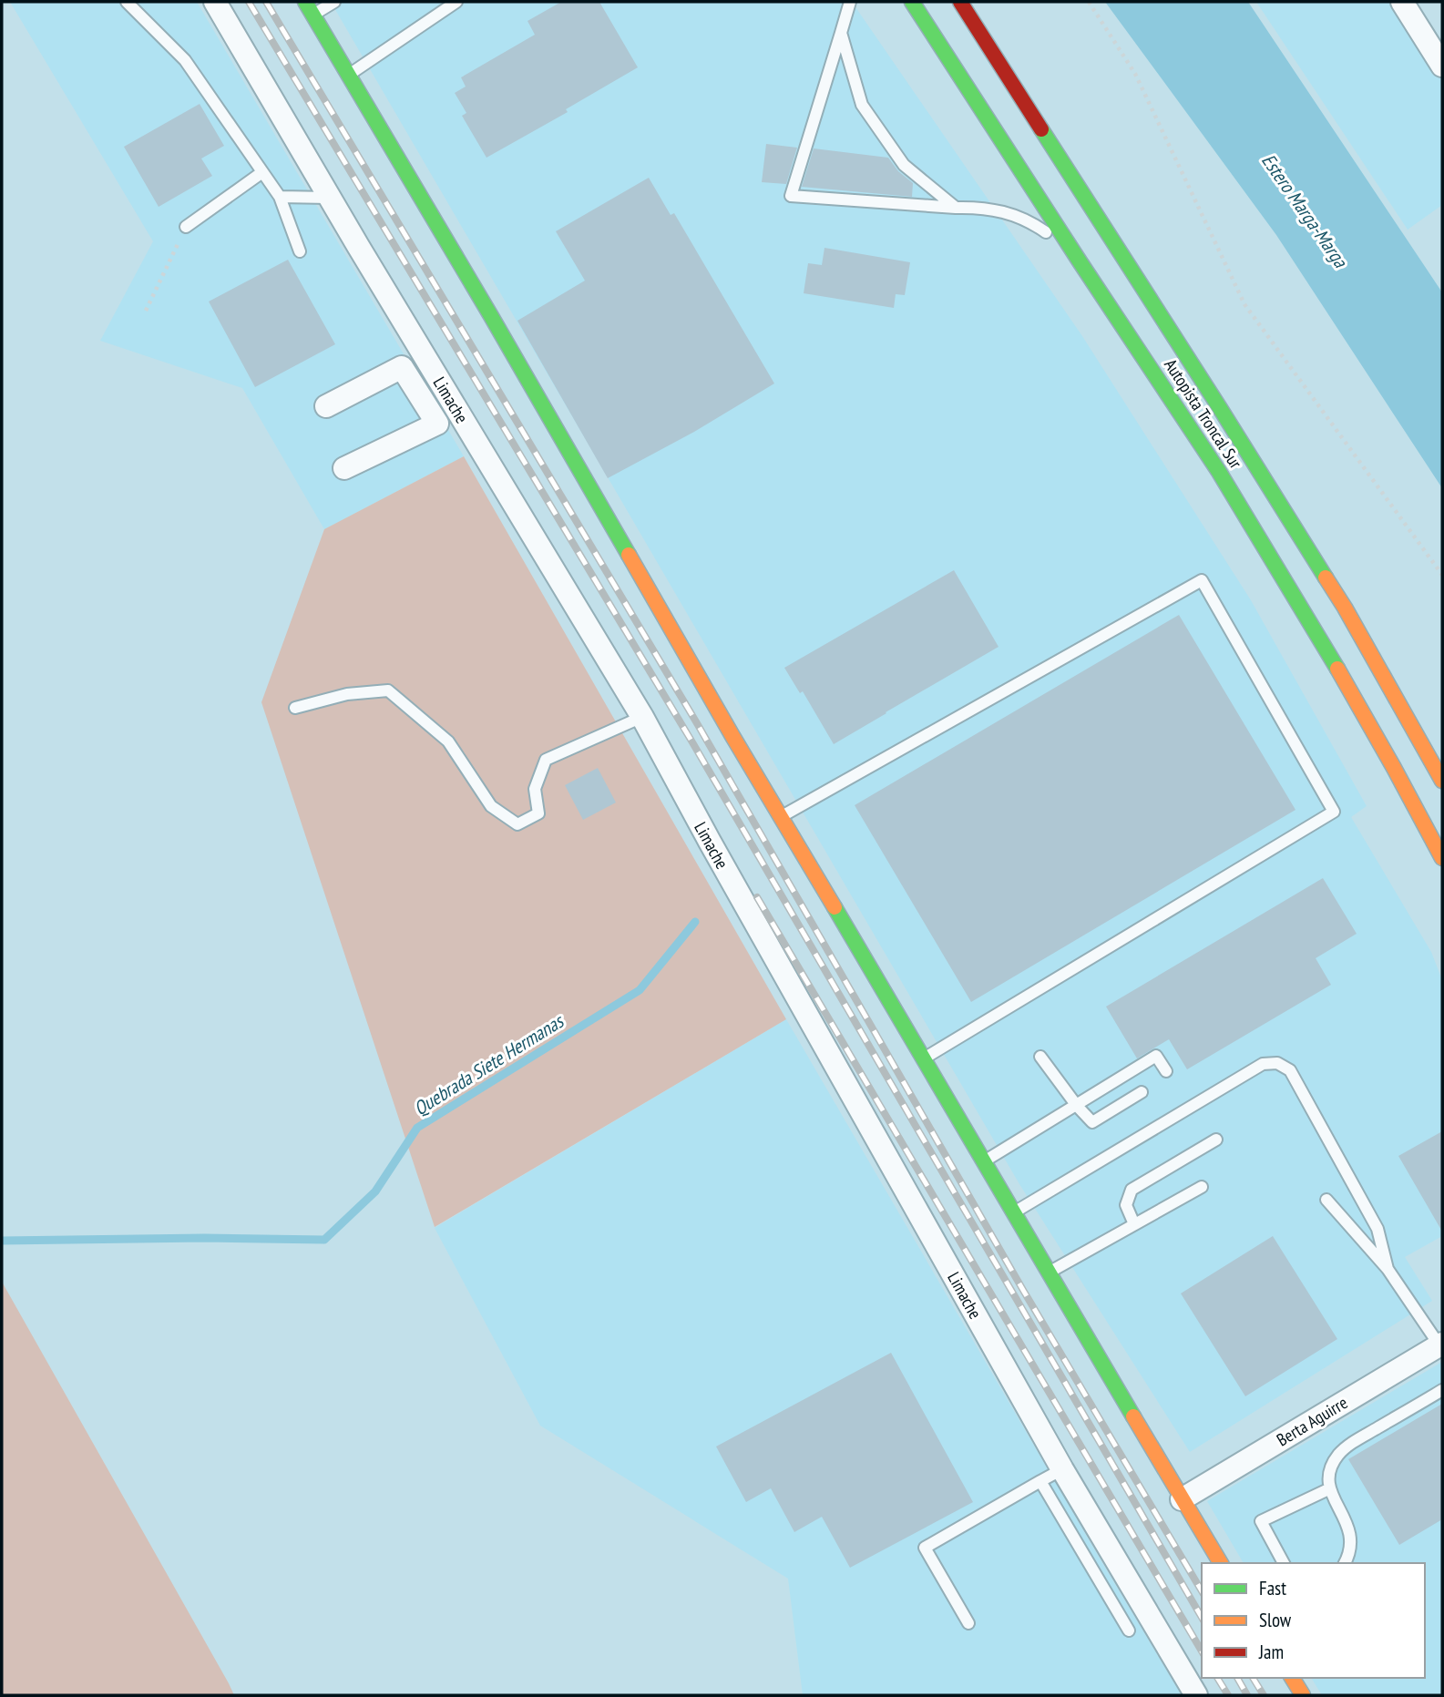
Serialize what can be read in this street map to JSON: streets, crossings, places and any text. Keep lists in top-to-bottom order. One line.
{"streets":{"main road":["Autopista Troncal Sur"],"street":["Limache","Berta Aguirre"]},"water":["Estero Marga-Marga","Quebrada Siete Hermanas"],"legend":["Fast","Slow","Jam"]}
